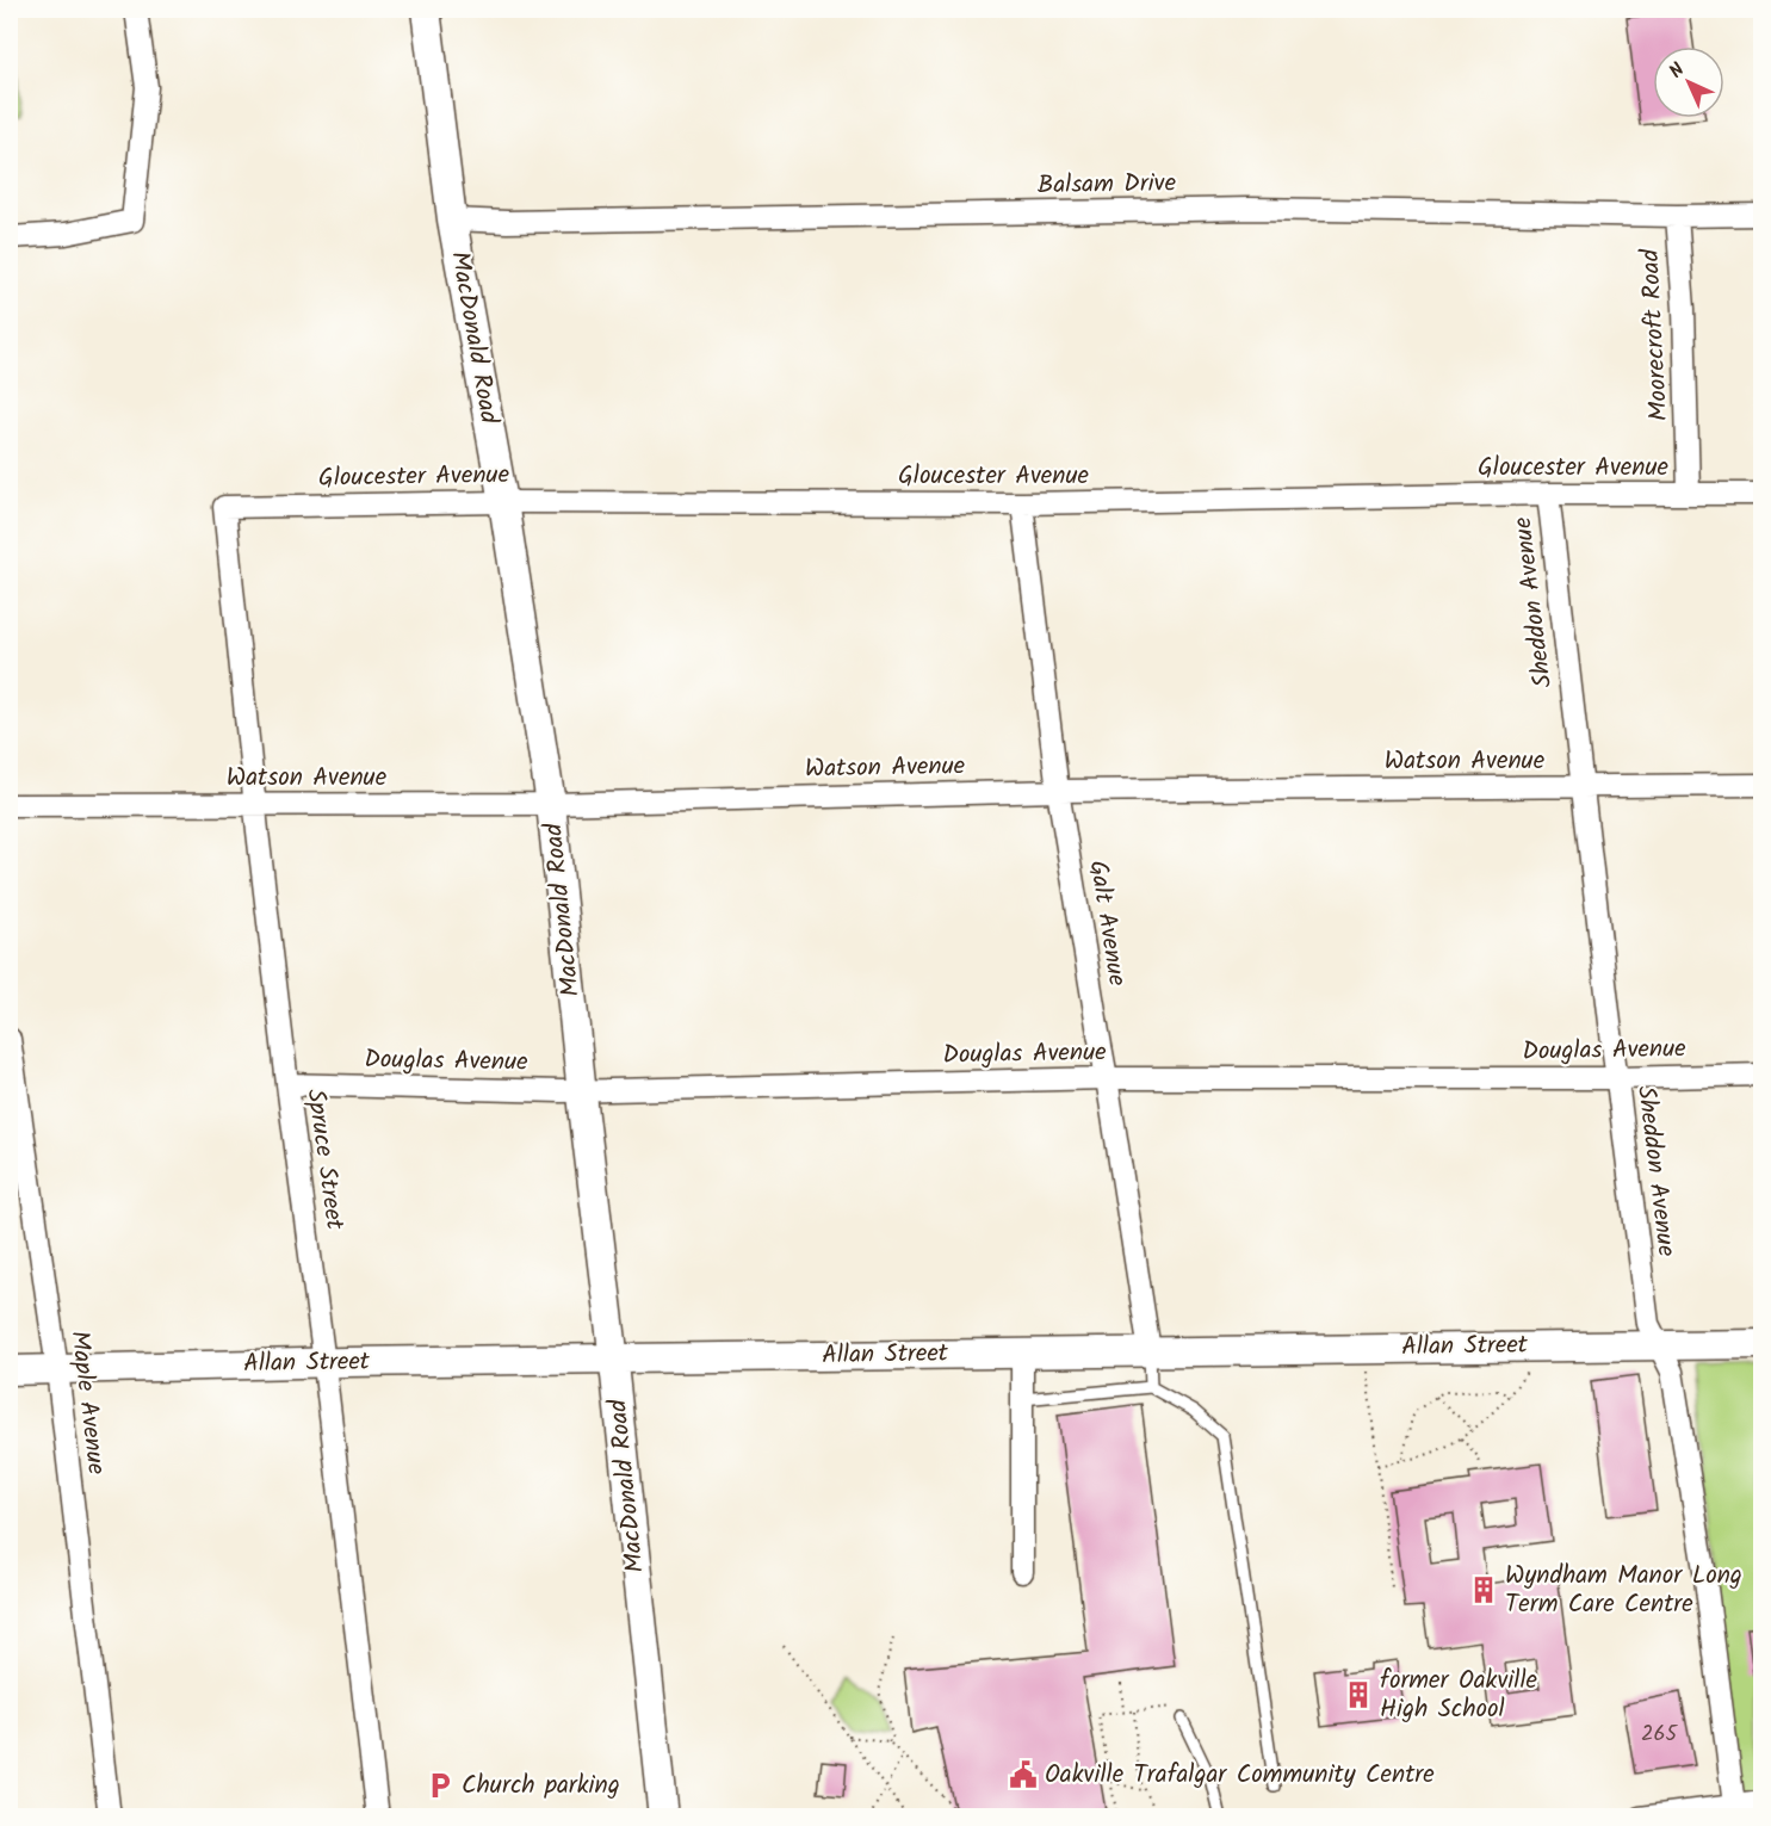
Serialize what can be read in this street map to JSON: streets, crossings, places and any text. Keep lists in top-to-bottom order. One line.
{"streets":{"street":["Balsam Drive","Moorecroft Road","MacDonald Road","Gloucester Avenue","Sheddon Avenue","Watson Avenue","Galt Avenue","Douglas Avenue","Spruce Street","Allan Street","Maple Avenue"]},"crossings":[["Balsam Drive","Moorecroft Road"],["Balsam Drive","MacDonald Road"],["Moorecroft Road","Gloucester Avenue"],["MacDonald Road","Gloucester Avenue"],["MacDonald Road","Watson Avenue"],["MacDonald Road","Douglas Avenue"],["MacDonald Road","Allan Street"],["Gloucester Avenue","Sheddon Avenue"],["Gloucester Avenue","Galt Avenue"],["Gloucester Avenue","Spruce Street"],["Sheddon Avenue","Watson Avenue"],["Sheddon Avenue","Douglas Avenue"],["Sheddon Avenue","Allan Street"],["Watson Avenue","Galt Avenue"],["Watson Avenue","Spruce Street"],["Galt Avenue","Douglas Avenue"],["Galt Avenue","Allan Street"],["Douglas Avenue","Spruce Street"],["Spruce Street","Allan Street"],["Allan Street","Maple Avenue"]],"places":{"building":["Wyndham Manor Long Term Care Centre","former Oakville High School"],"public building":["Oakville Trafalgar Community Centre"],"parking":["Church parking"]},"house_numbers":["265"],"north":"top left"}
